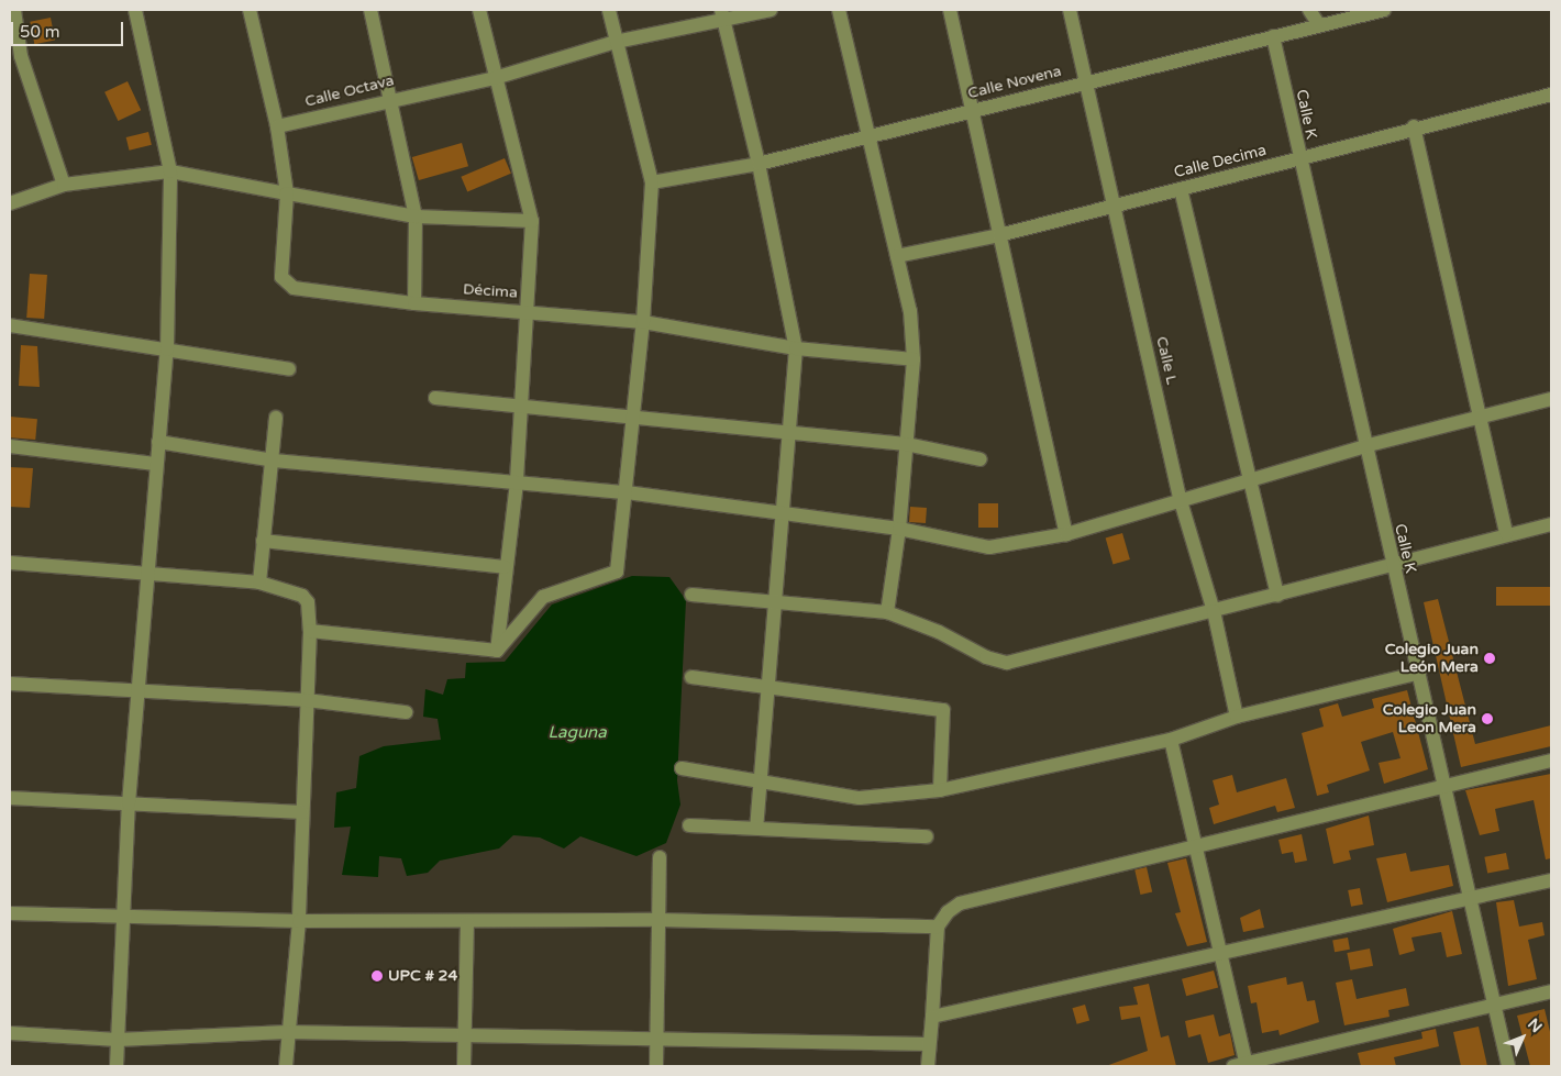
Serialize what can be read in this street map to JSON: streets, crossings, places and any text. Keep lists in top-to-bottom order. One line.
{"streets":{"street":["Calle Novena","Calle Octava","Calle K","Calle Decima","Décima","Calle L"]},"crossings":[["Calle Novena","Calle K"],["Calle Novena","Calle L"],["Calle K","Calle Decima"],["Calle Decima","Calle L"]],"water":["Laguna"],"places":["Colegio Juan León Mera","Colegio Juan Leon Mera","UPC # 24"],"scale_bar":"50 m","north":"top right"}
